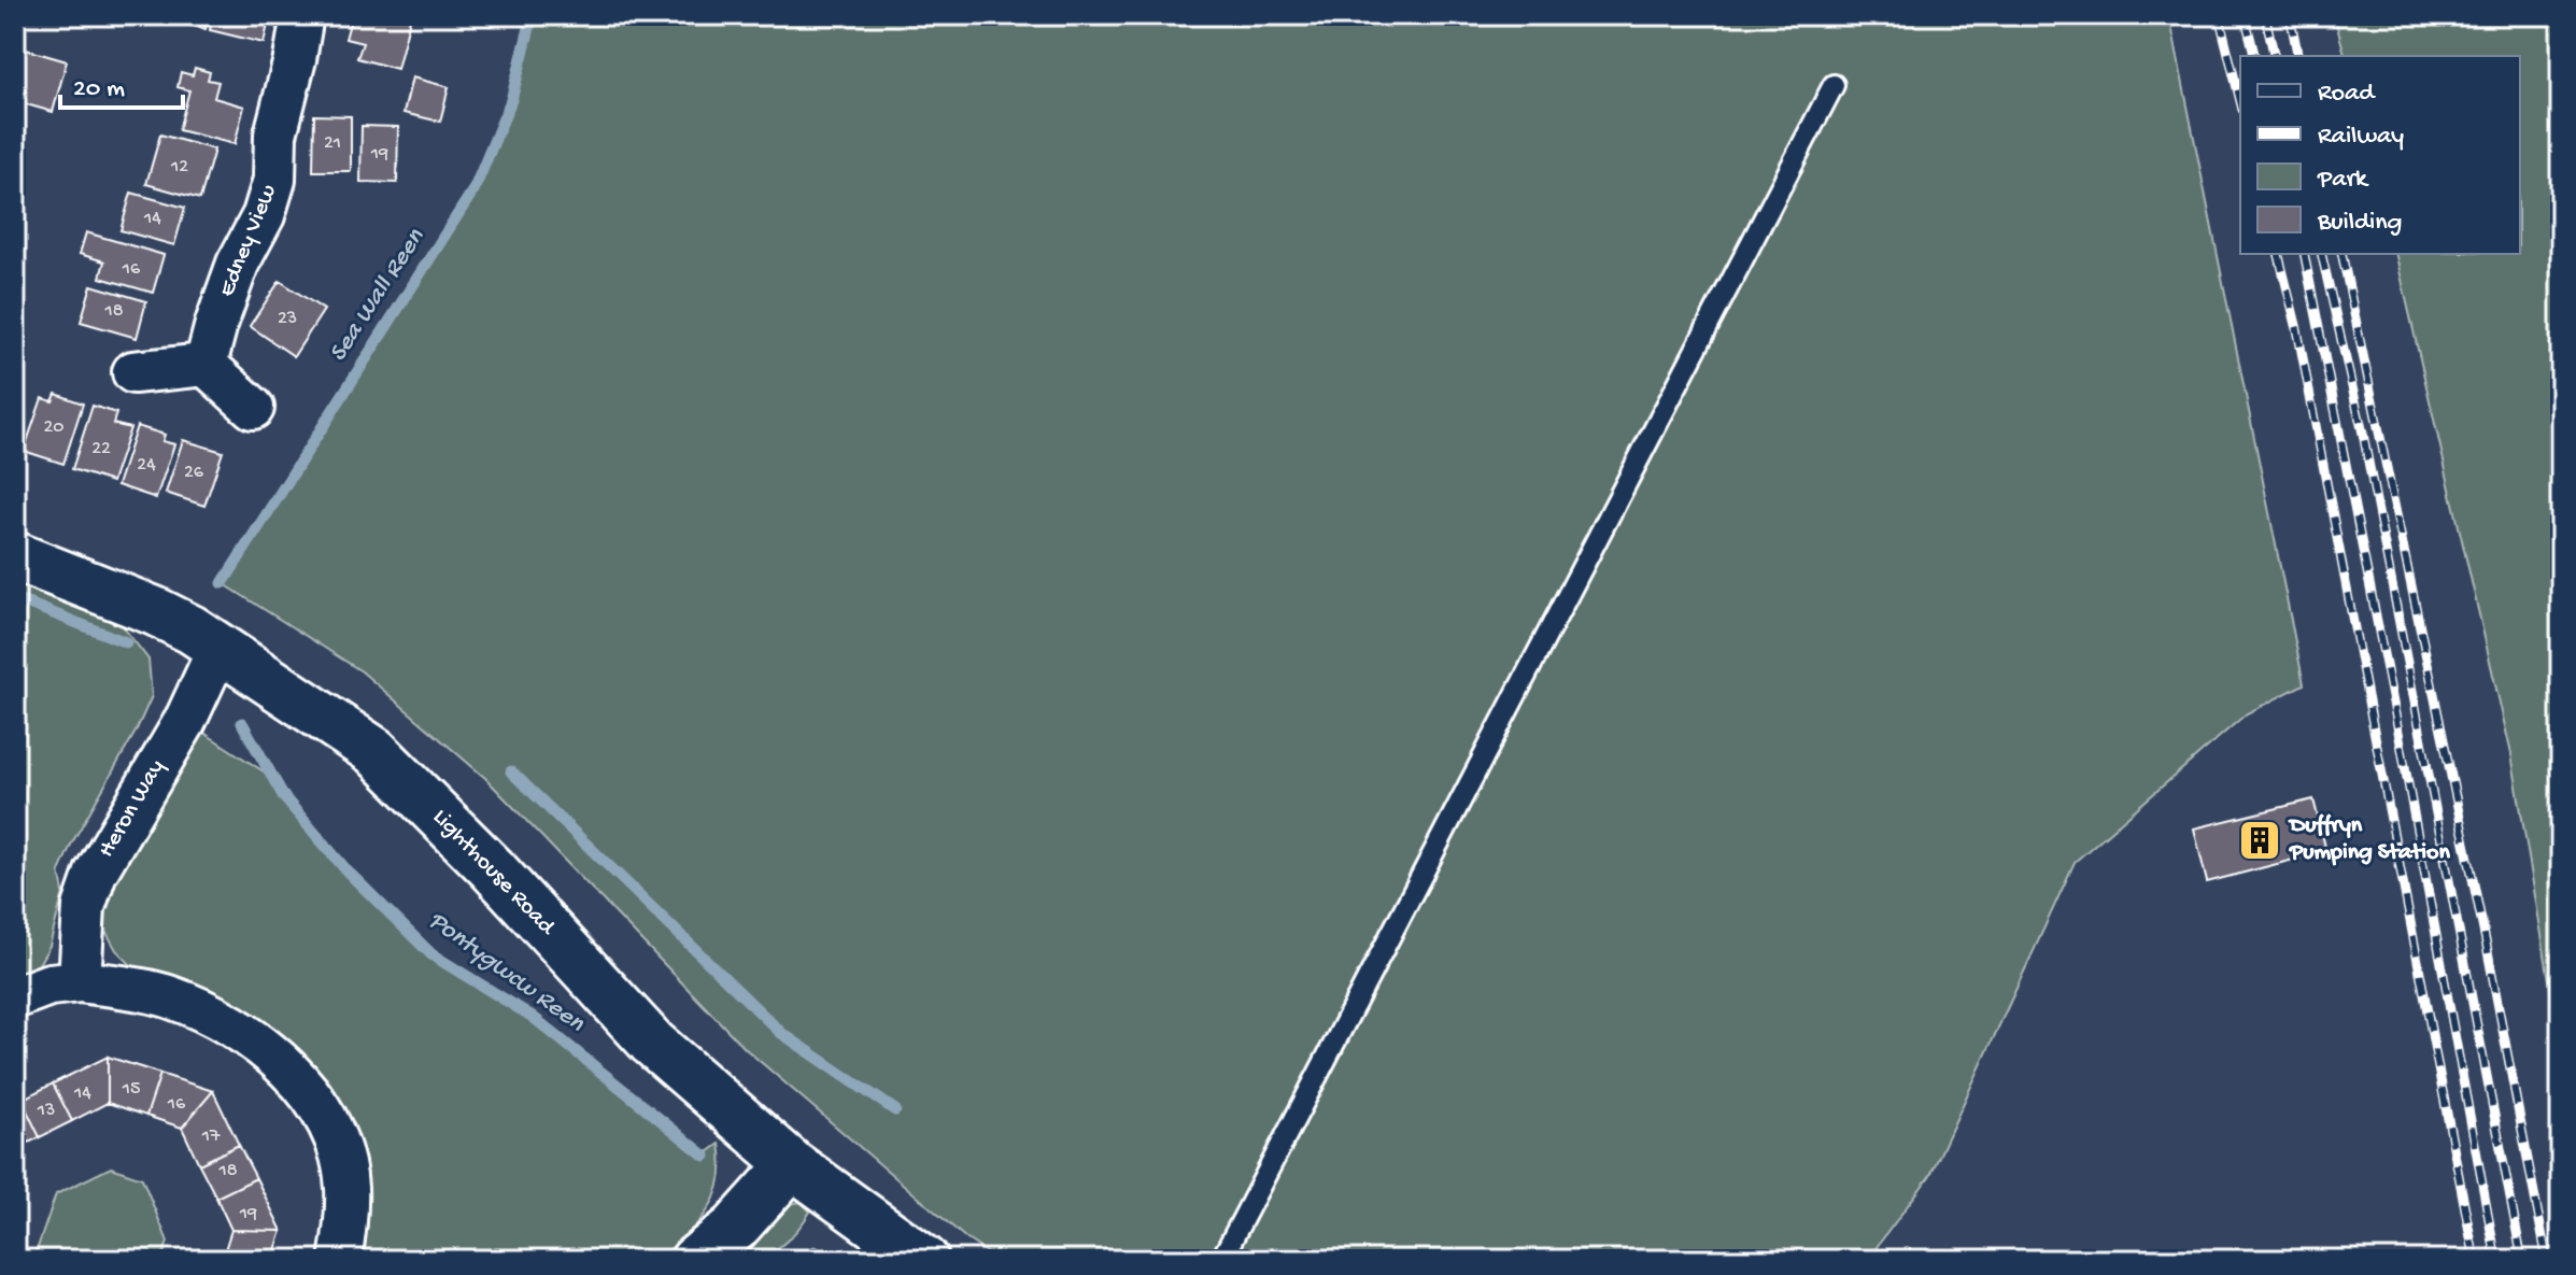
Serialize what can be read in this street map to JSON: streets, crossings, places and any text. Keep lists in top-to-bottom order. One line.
{"streets":{"main road":["Lighthouse Road"],"street":["Edney View","Heron Way"]},"crossings":[["Heron Way","Lighthouse Road"]],"water":["Sea Wall Reen","Pontygwcw Reen"],"places":{"building":["Duffryn Pumping Station"]},"house_numbers":["21","19","12","14","16","18","23","20","22","24","26","15","14","16","13","17","18","19"],"legend":["Road","Railway","Park","Building"],"scale_bar":"20 m"}
